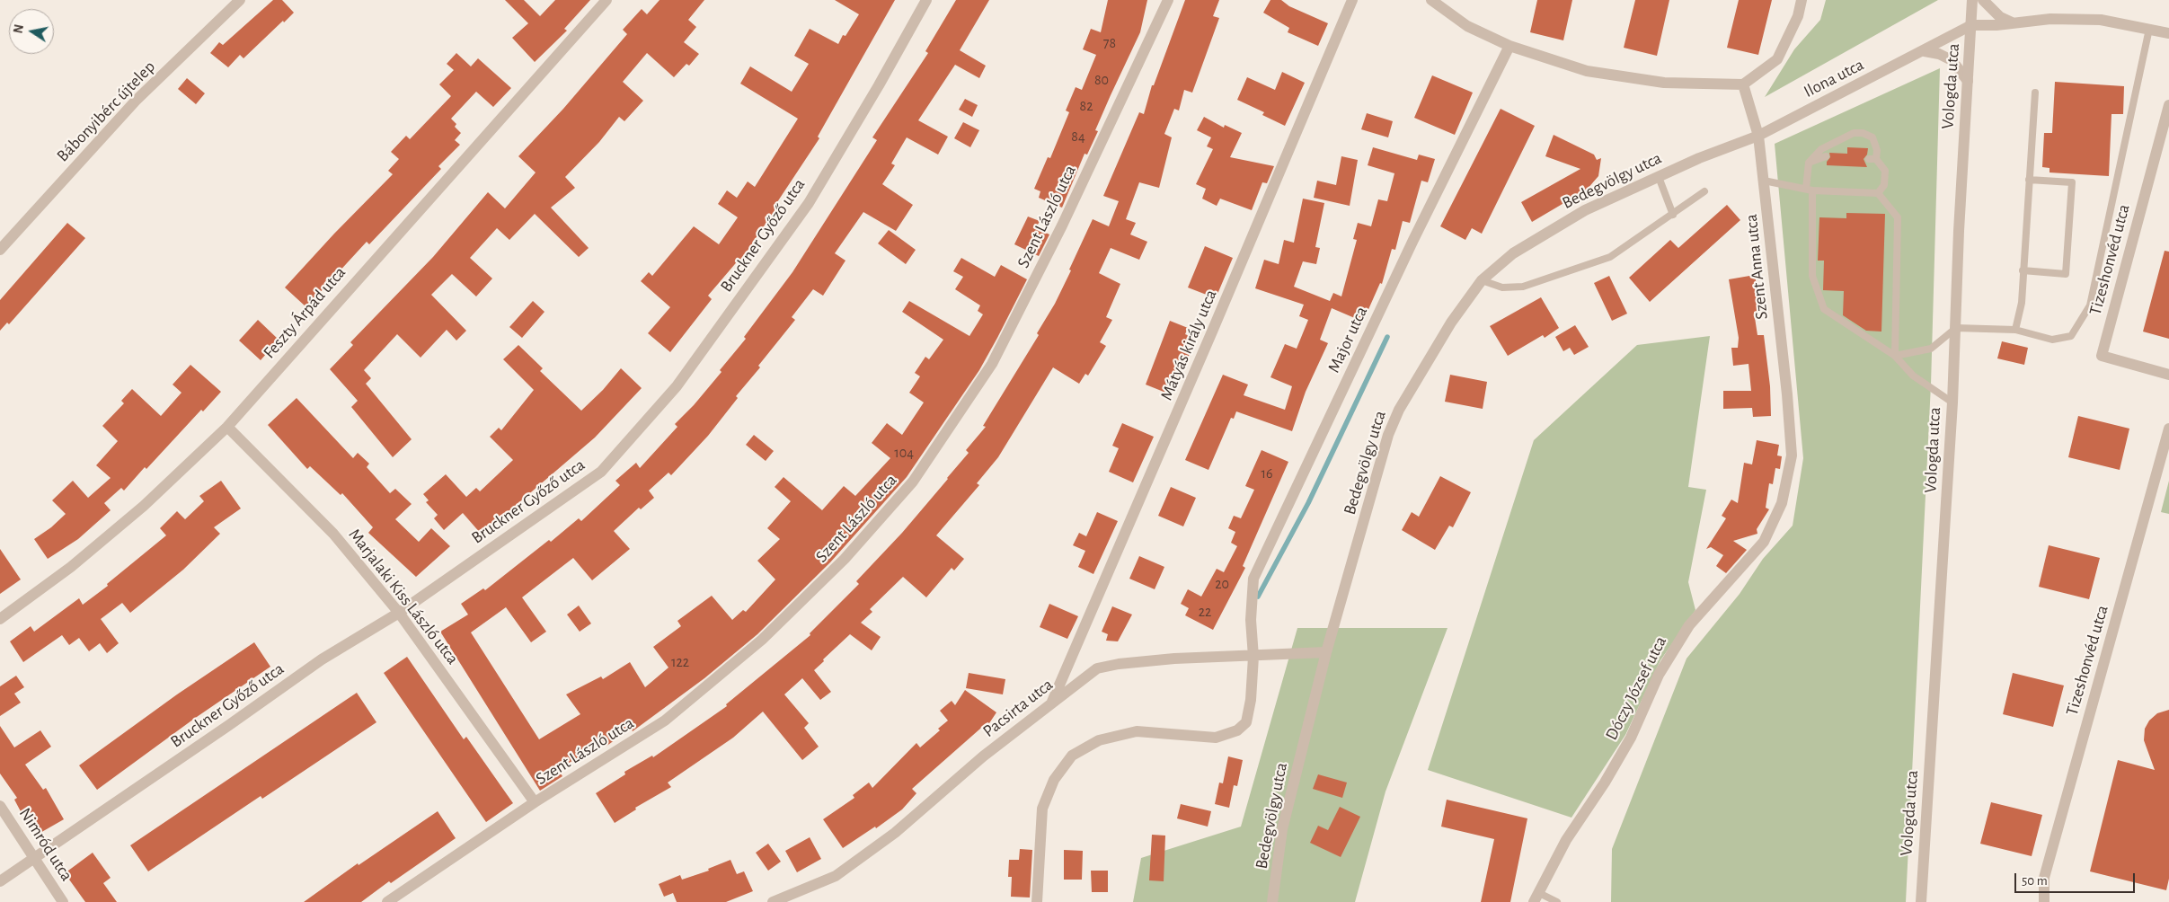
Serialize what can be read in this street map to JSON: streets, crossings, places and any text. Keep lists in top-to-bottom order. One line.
{"streets":{"street":["Ilona utca","Vologda utca","Bábonyibérc újtelep","Bedegvölgy utca","Szent László utca","Bruckner Győző utca","Tizeshonvéd utca","Szent Anna utca","Feszty Árpád utca","Major utca","Mátyás király utca","Marjalaki Kiss László utca","Dóczy József utca","Pacsirta utca","Nimród utca"]},"crossings":[["Ilona utca","Vologda utca"],["Ilona utca","Bedegvölgy utca"],["Ilona utca","Szent Anna utca"],["Bedegvölgy utca","Szent Anna utca"],["Bedegvölgy utca","Pacsirta utca"],["Szent László utca","Marjalaki Kiss László utca"],["Bruckner Győző utca","Marjalaki Kiss László utca"],["Bruckner Győző utca","Nimród utca"],["Szent Anna utca","Dóczy József utca"],["Feszty Árpád utca","Marjalaki Kiss László utca"],["Major utca","Pacsirta utca"],["Mátyás király utca","Pacsirta utca"]],"house_numbers":["78","80","82","84","104","16","20","22","122"],"scale_bar":"50 m","north":"left"}
